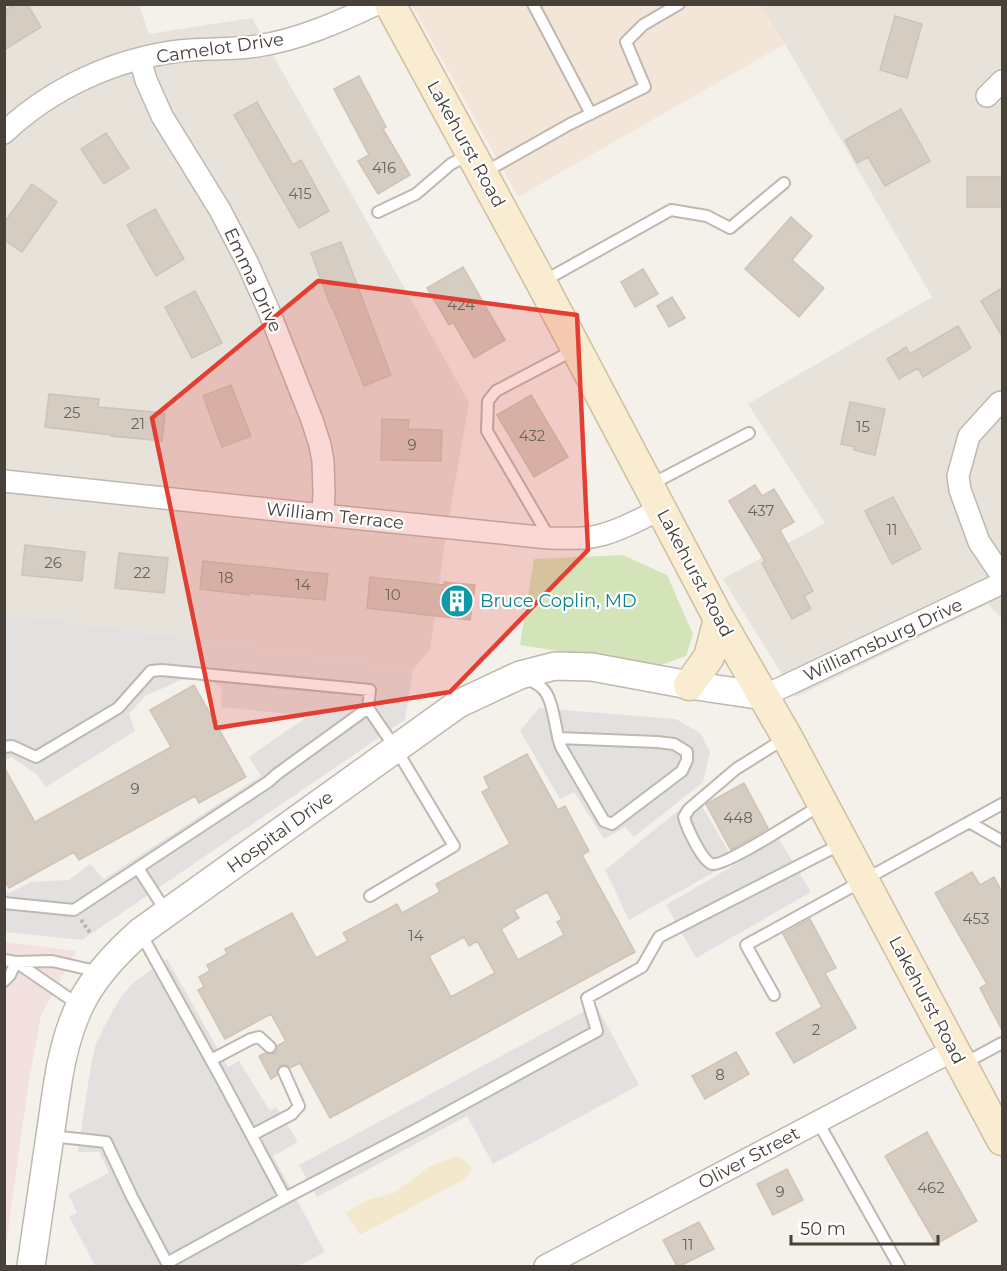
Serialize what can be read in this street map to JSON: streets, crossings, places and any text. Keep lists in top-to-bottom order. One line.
{"streets":{"main road":["Lakehurst Road"],"street":["Camelot Drive","Emma Drive","William Terrace","Williamsburg Drive","Hospital Drive","Oliver Street"]},"crossings":[["Camelot Drive","Emma Drive"],["Lakehurst Road","William Terrace"],["Lakehurst Road","Williamsburg Drive"],["Lakehurst Road","Hospital Drive"],["Lakehurst Road","Oliver Street"],["Emma Drive","William Terrace"],["Williamsburg Drive","Hospital Drive"]],"places":{"building":["Bruce Coplin, MD"]},"house_numbers":["416","415","424","25","21","15","432","9","437","11","26","22","18","14","10","9","448","453","14","2","8","462","9","11"],"scale_bar":"50 m"}
